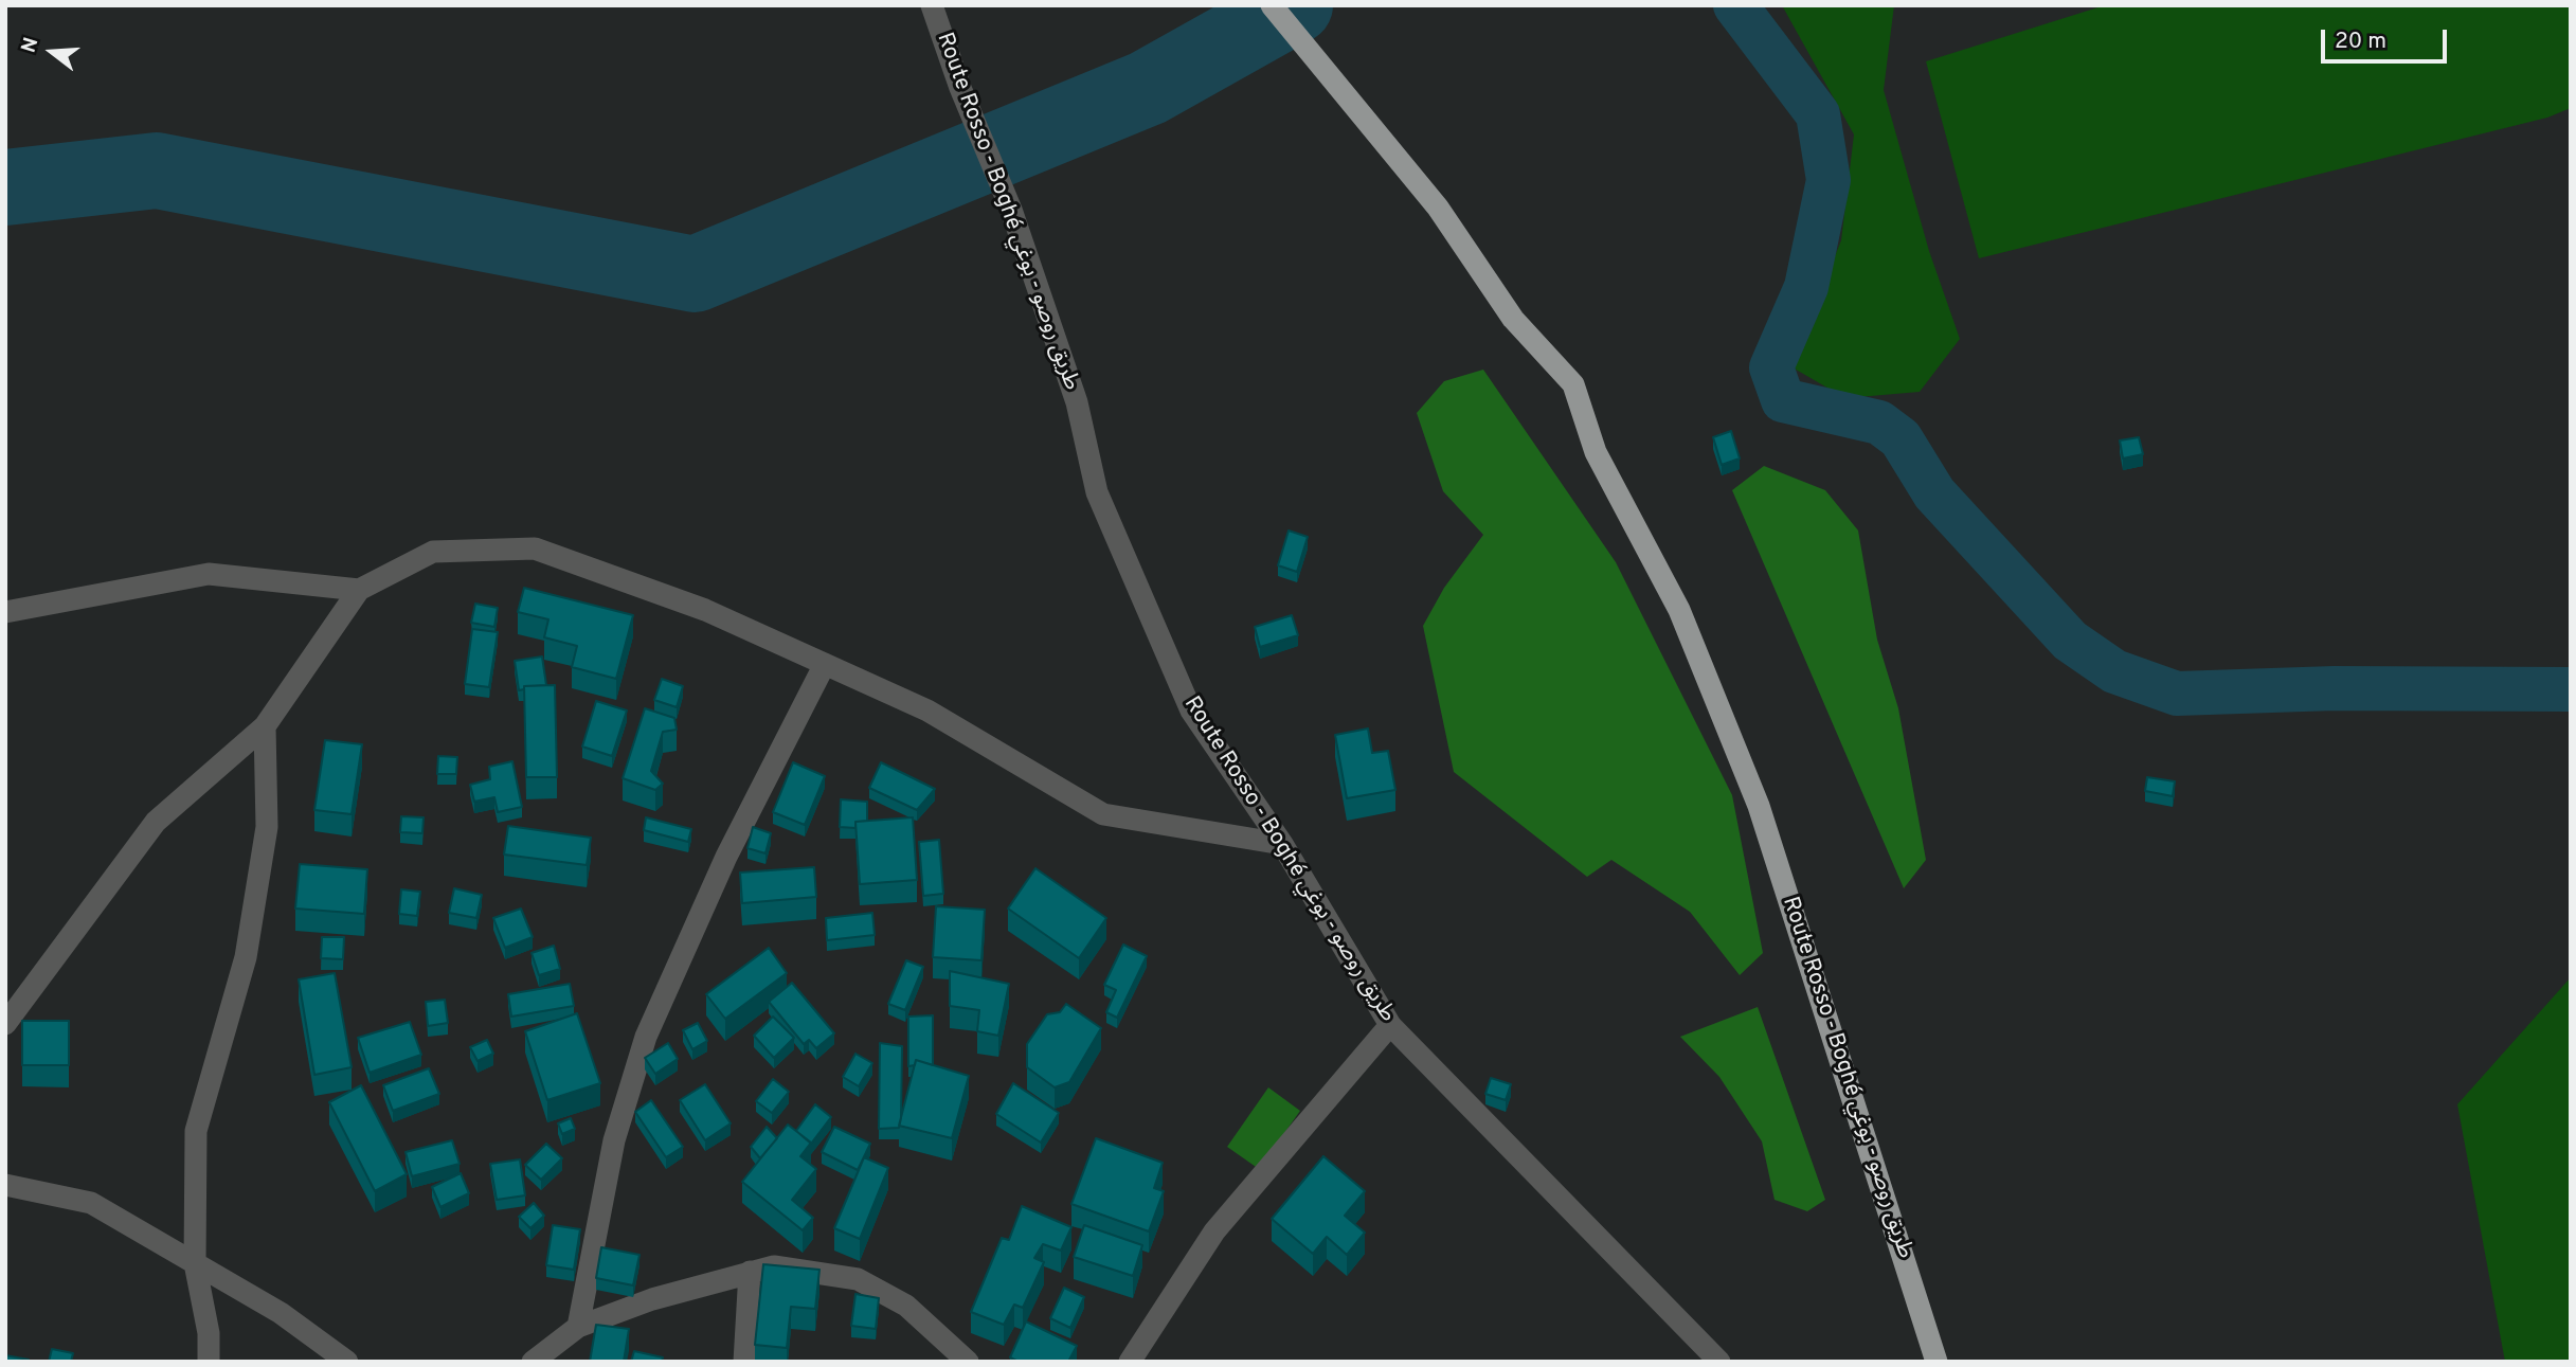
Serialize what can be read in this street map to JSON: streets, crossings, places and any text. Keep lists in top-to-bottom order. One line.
{"streets":{"highway":["Route Rosso - Boghé طريق روصو - بوغي"]},"scale_bar":"20 m","north":"left"}
